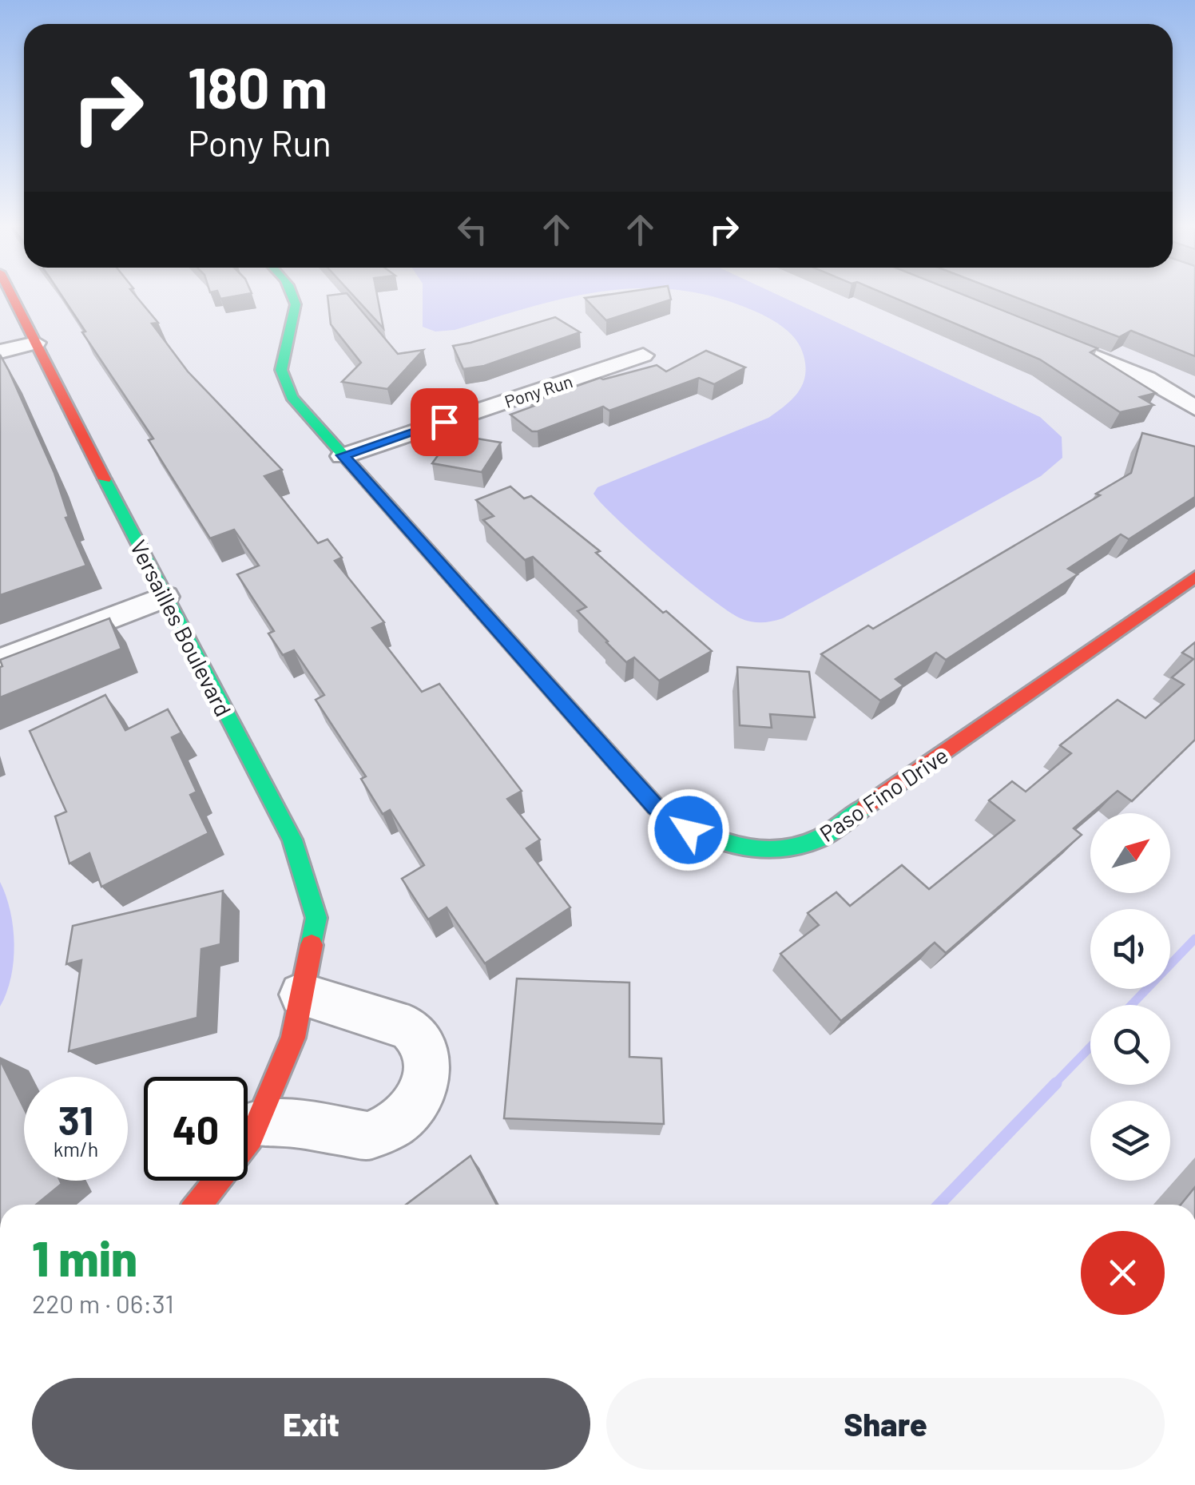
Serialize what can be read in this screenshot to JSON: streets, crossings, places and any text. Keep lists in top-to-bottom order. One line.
{"streets":{"street":["Pony Run","Versailles Boulevard","Paso Fino Drive"]},"crossings":[["Pony Run","Paso Fino Drive"]],"north":"top right","page":{"turn":["180 m","Pony Run"],"speed":"31 km/h","limit":"40","heading":["1 min","220 m · 06:31"],"buttons":["Exit","Share"]}}
